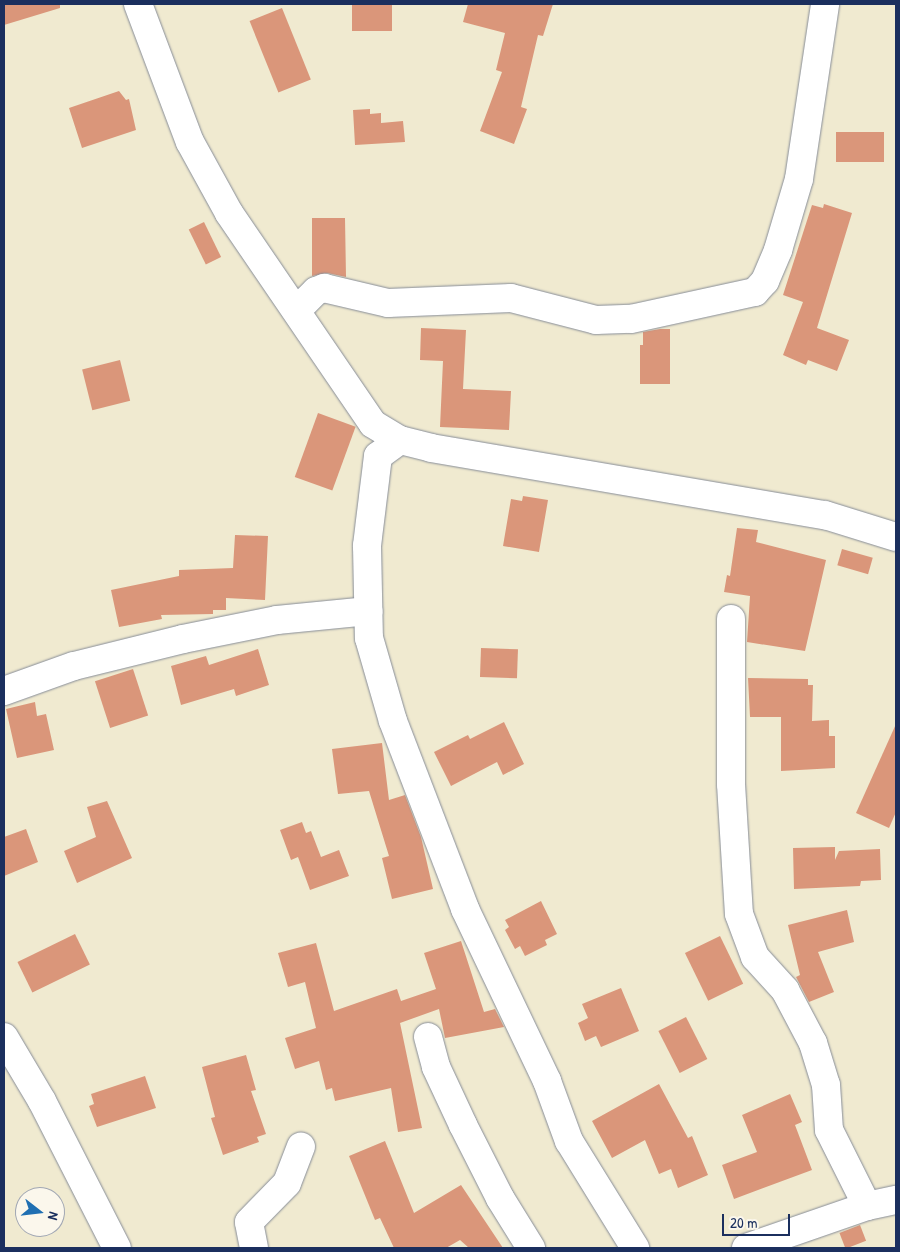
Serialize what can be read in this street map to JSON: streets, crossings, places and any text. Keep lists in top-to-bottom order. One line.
{"scale_bar":"20 m","north":"right"}
